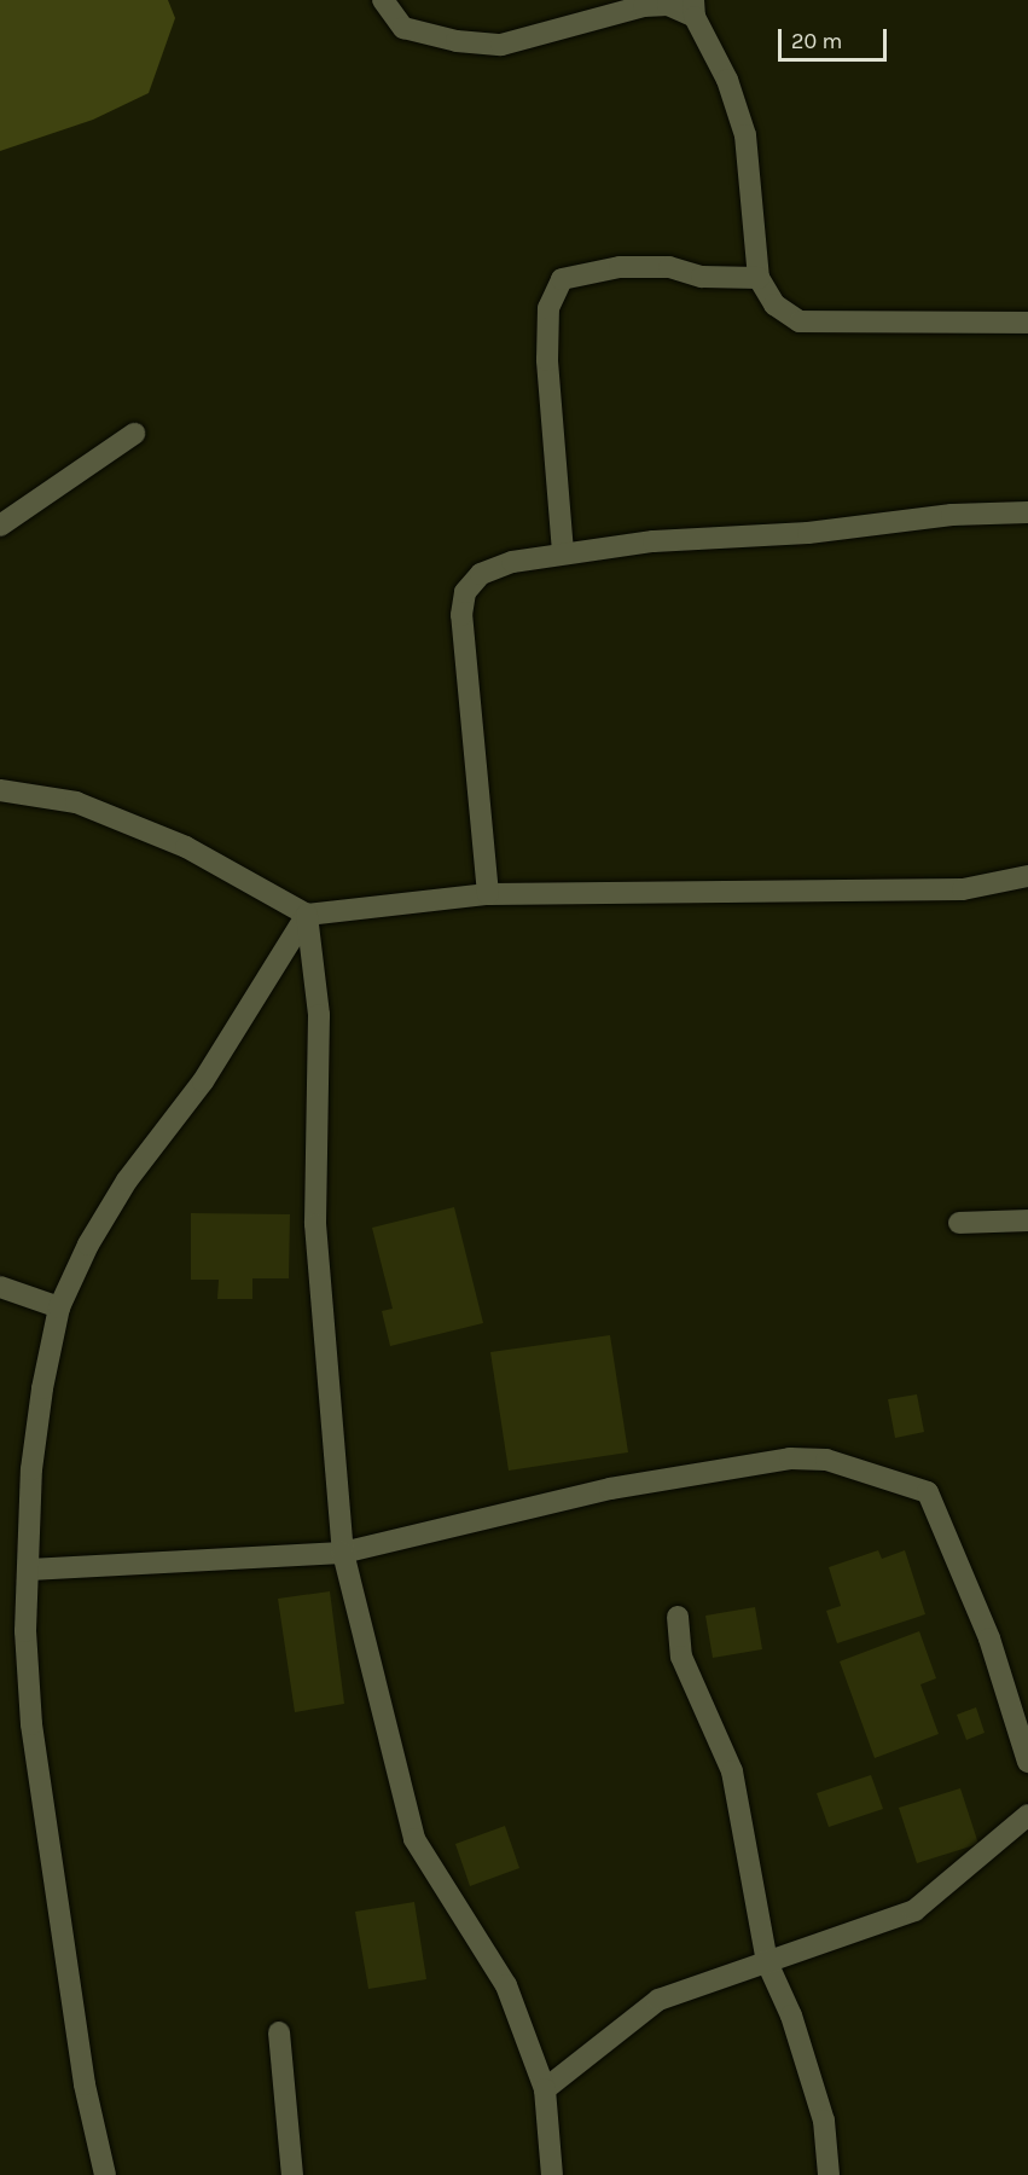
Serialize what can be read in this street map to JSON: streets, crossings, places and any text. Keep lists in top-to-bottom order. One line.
{"scale_bar":"20 m"}
